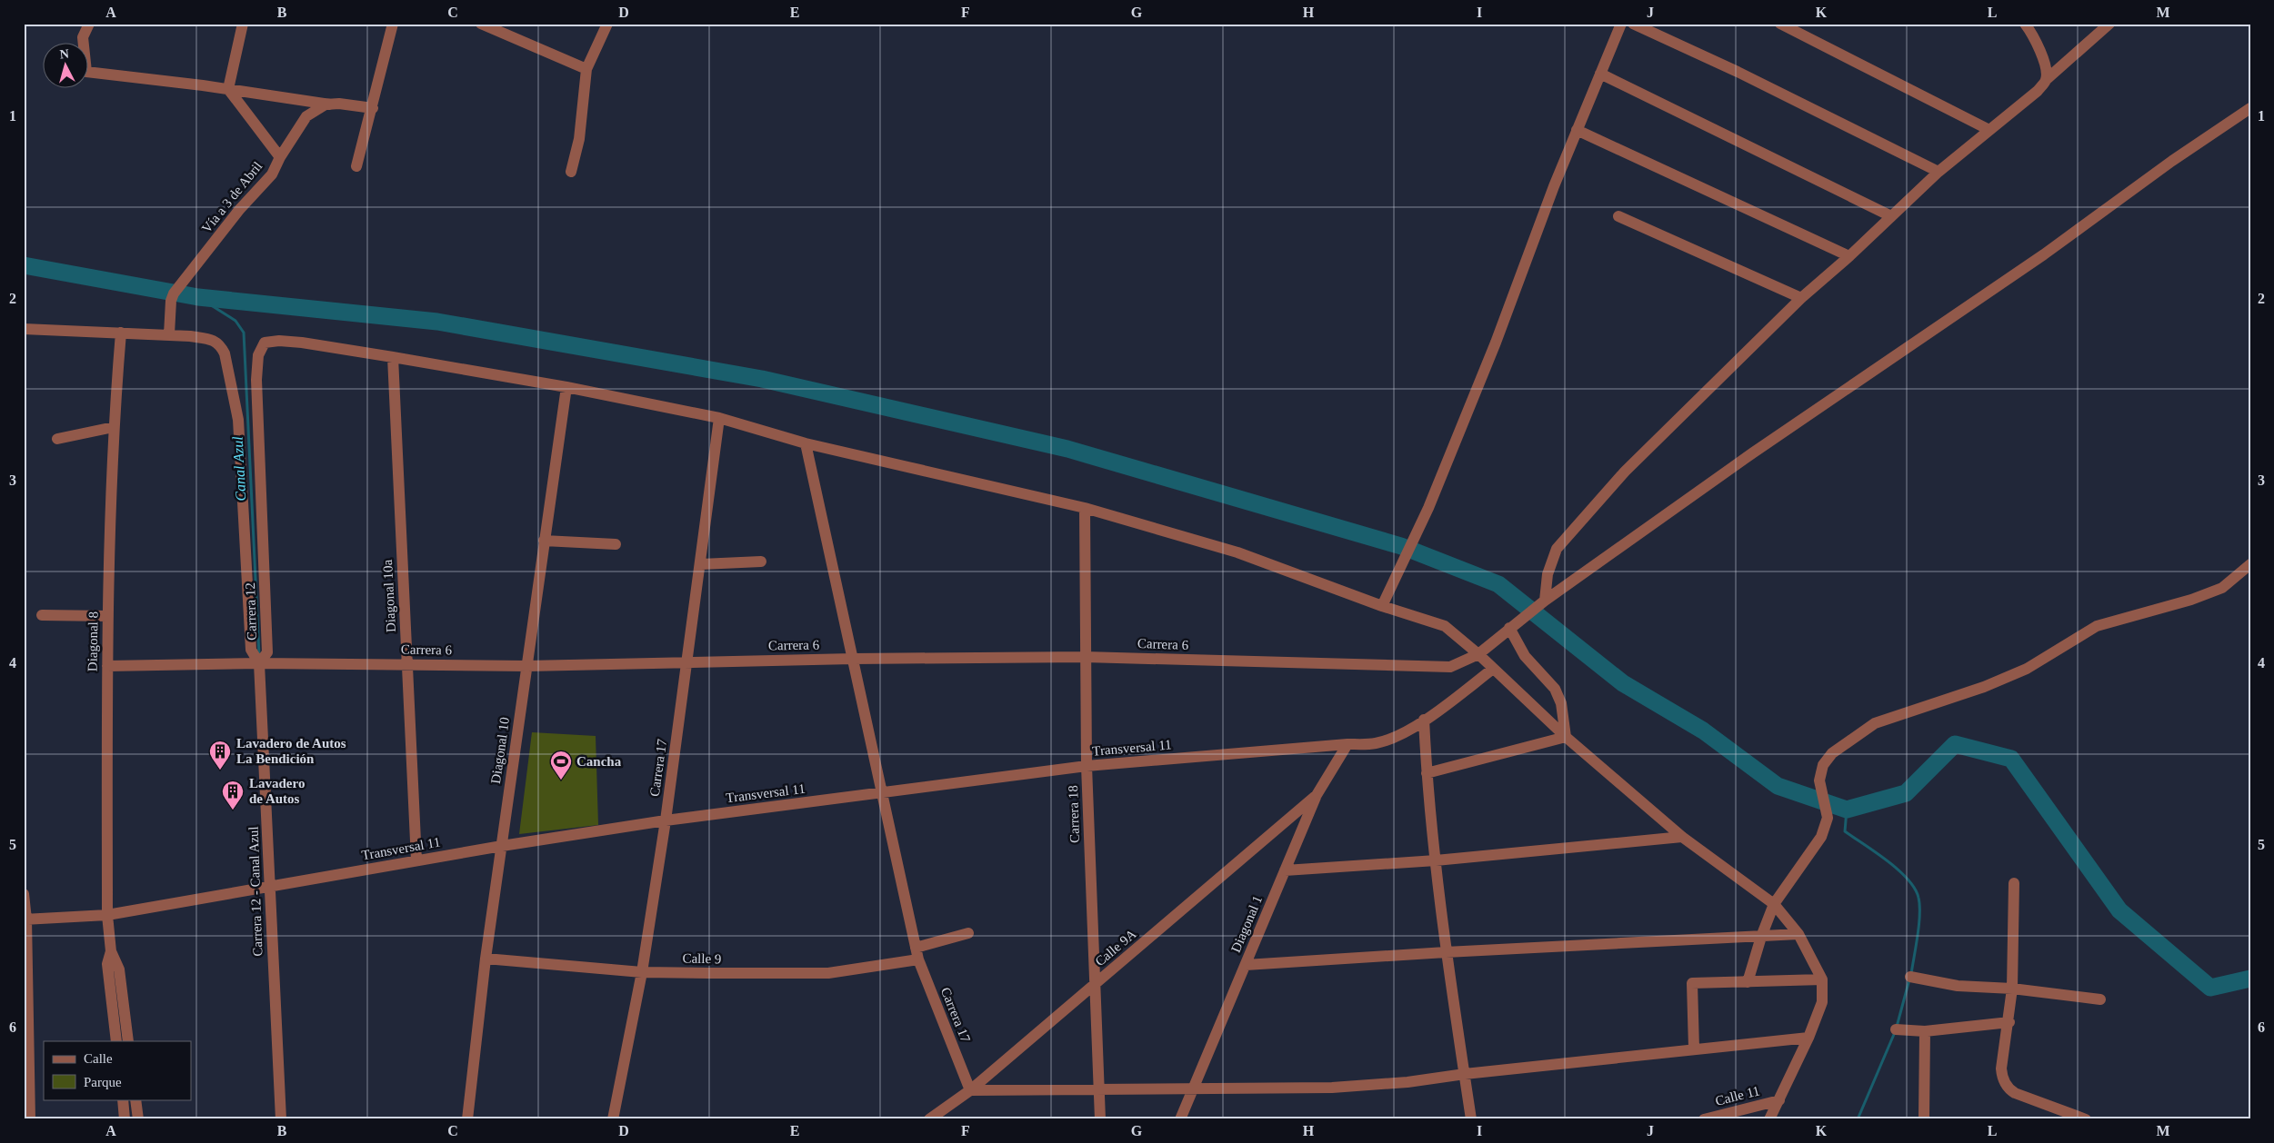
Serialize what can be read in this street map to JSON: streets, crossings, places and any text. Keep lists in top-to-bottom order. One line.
{"streets":{"street":["Vía a 3 de Abril","Diagonal 10a","Carrera 12","Diagonal 8","Carrera 6","Transversal 11","Diagonal 10","Carrera 17","Carrera 18","Carrera 12 - Canal Azul","Diagonal 1","Calle 9A","Calle 9","Calle 11"]},"crossings":[["Vía a 3 de Abril","Carrera 12"],["Diagonal 10a","Carrera 12"],["Diagonal 10a","Carrera 6"],["Diagonal 10a","Transversal 11"],["Carrera 12","Carrera 6"],["Carrera 12","Carrera 12 - Canal Azul"],["Diagonal 8","Carrera 6"],["Diagonal 8","Transversal 11"],["Carrera 6","Diagonal 10"],["Carrera 6","Carrera 17"],["Carrera 6","Carrera 18"],["Carrera 6","Carrera 12 - Canal Azul"],["Transversal 11","Diagonal 10"],["Transversal 11","Carrera 17"],["Transversal 11","Carrera 18"],["Transversal 11","Carrera 12 - Canal Azul"],["Transversal 11","Diagonal 1"],["Diagonal 10","Calle 9"],["Carrera 17","Calle 9A"],["Carrera 17","Calle 9"],["Carrera 18","Calle 9A"],["Diagonal 1","Calle 9A"]],"water":["Canal Azul"],"places":{"building":["Lavadero de Autos La Bendición","Lavadero de Autos"],"sports":["Cancha"]},"legend":["Calle","Parque"],"north":"top","grid":{"columns":["A","B","C","D","E","F","G","H","I","J","K","L","M"],"rows":["1","2","3","4","5","6"]}}
